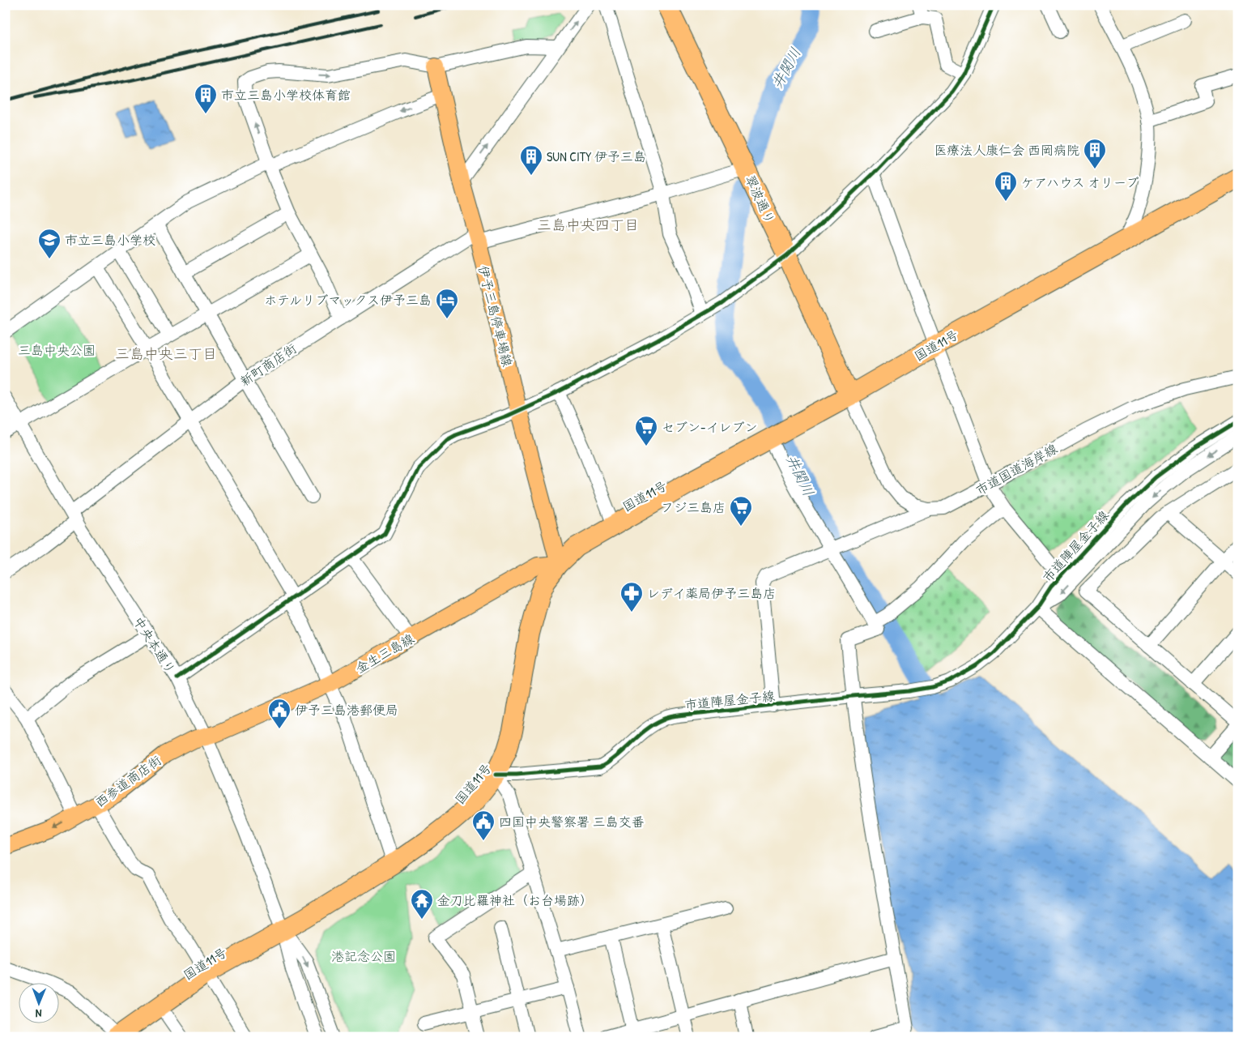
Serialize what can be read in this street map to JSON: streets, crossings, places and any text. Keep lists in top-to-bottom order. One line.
{"streets":{"highway":["翠波通り","国道11号"],"main road":["伊予三島停車場線","金生三島線","西参道商店街"],"street":["新町商店街","市道国道海岸線","市道陣屋金子線","中央本通り"]},"crossings":[["翠波通り","国道11号"],["翠波通り","新町商店街"],["翠波通り","市道国道海岸線"],["伊予三島停車場線","国道11号"],["伊予三島停車場線","新町商店街"],["伊予三島停車場線","金生三島線"],["国道11号","市道国道海岸線"],["国道11号","市道陣屋金子線"],["国道11号","中央本通り"],["国道11号","金生三島線"],["新町商店街","中央本通り"],["中央本通り","金生三島線"],["中央本通り","西参道商店街"],["金生三島線","西参道商店街"]],"districts":["三島中央四丁目","三島中央三丁目"],"water":["井関川"],"parks":["三島中央公園","港記念公園"],"places":{"building":["市立三島小学校体育館","医療法人康仁会 西岡病院","SUN CITY 伊予三島","ケアハウス オリーブ"],"school or university":["市立三島小学校"],"hotel":["ホテルリブマックス伊予三島"],"supermarket":["セブン-イレブン","フジ三島店"],"pharmacy":["レデイ薬局伊予三島店"],"public building":["伊予三島港郵便局","四国中央警察署 三島交番"],"temple":["金刀比羅神社（お台場跡）"]},"north":"bottom"}
